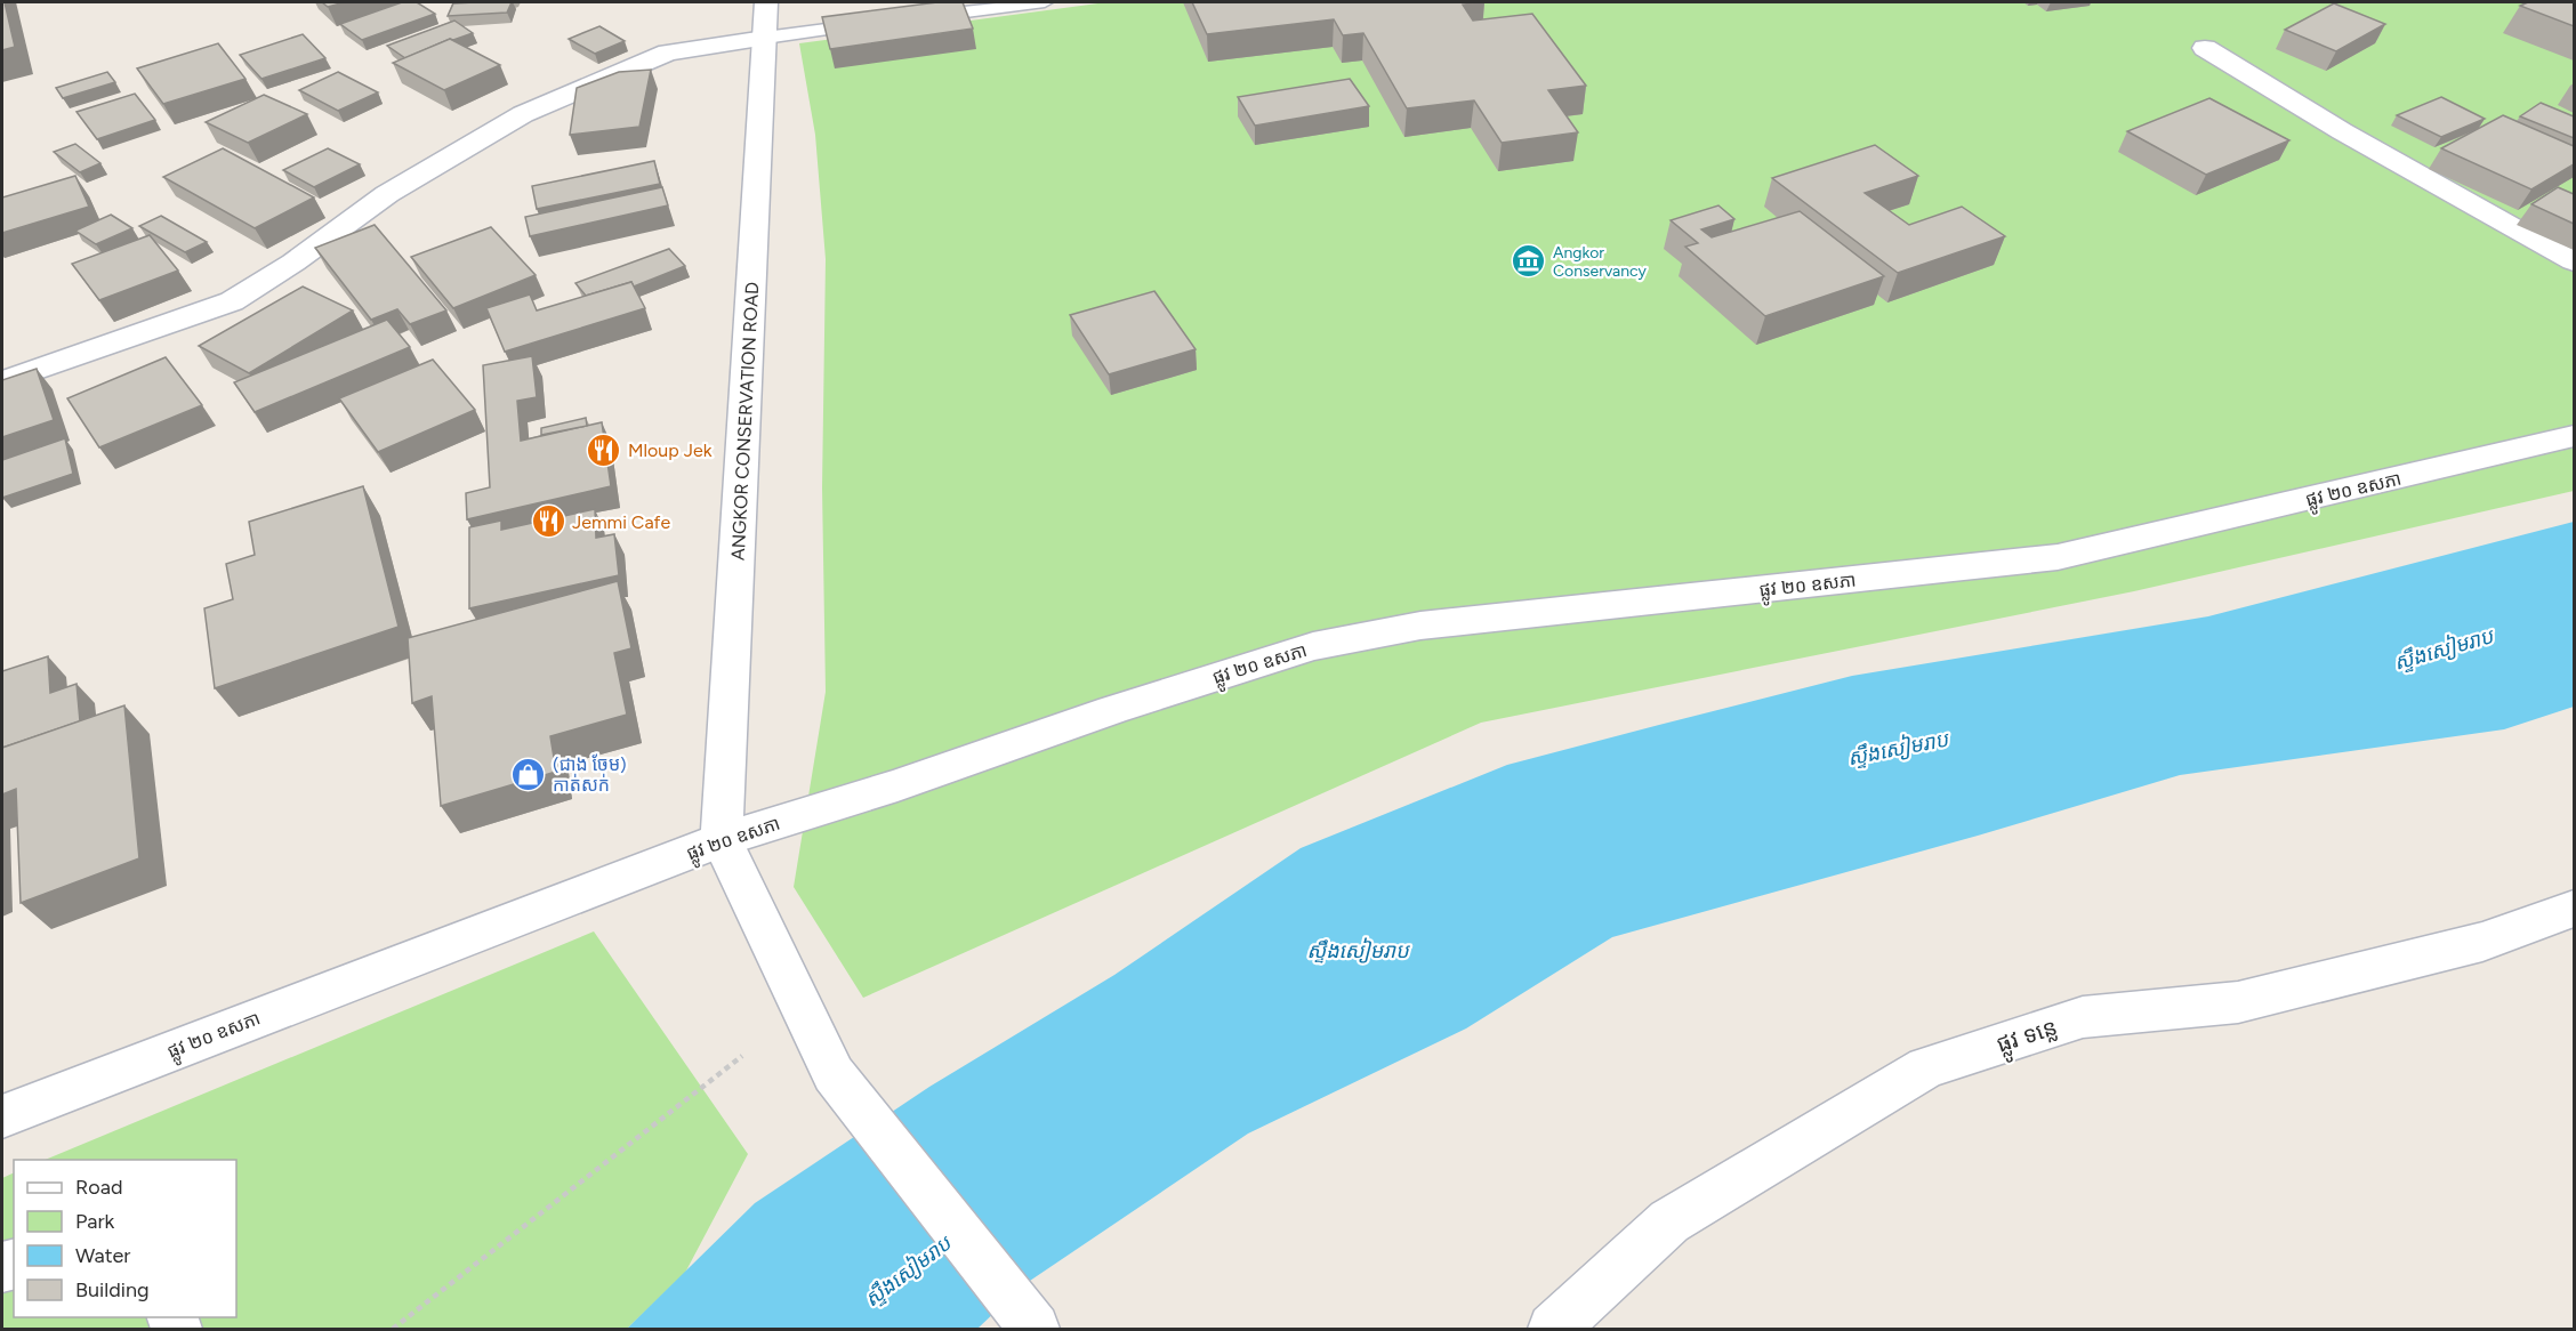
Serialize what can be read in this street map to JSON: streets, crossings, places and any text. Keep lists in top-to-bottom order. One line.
{"streets":{"street":["ANGKOR CONSERVATION ROAD","ផ្លូវ ២០ ឧសភា","ផ្លូវ ទន្លេ"]},"crossings":[["ANGKOR CONSERVATION ROAD","ផ្លូវ ២០ ឧសភា"]],"water":["ស្ទឹងសៀមរាប"],"places":{"museum":["Angkor Conservancy"],"restaurant":["Mloup Jek","Jemmi Cafe"],"shop":["(ជាង ចែម) កាត់សក់"]},"legend":["Road","Park","Water","Building"]}
